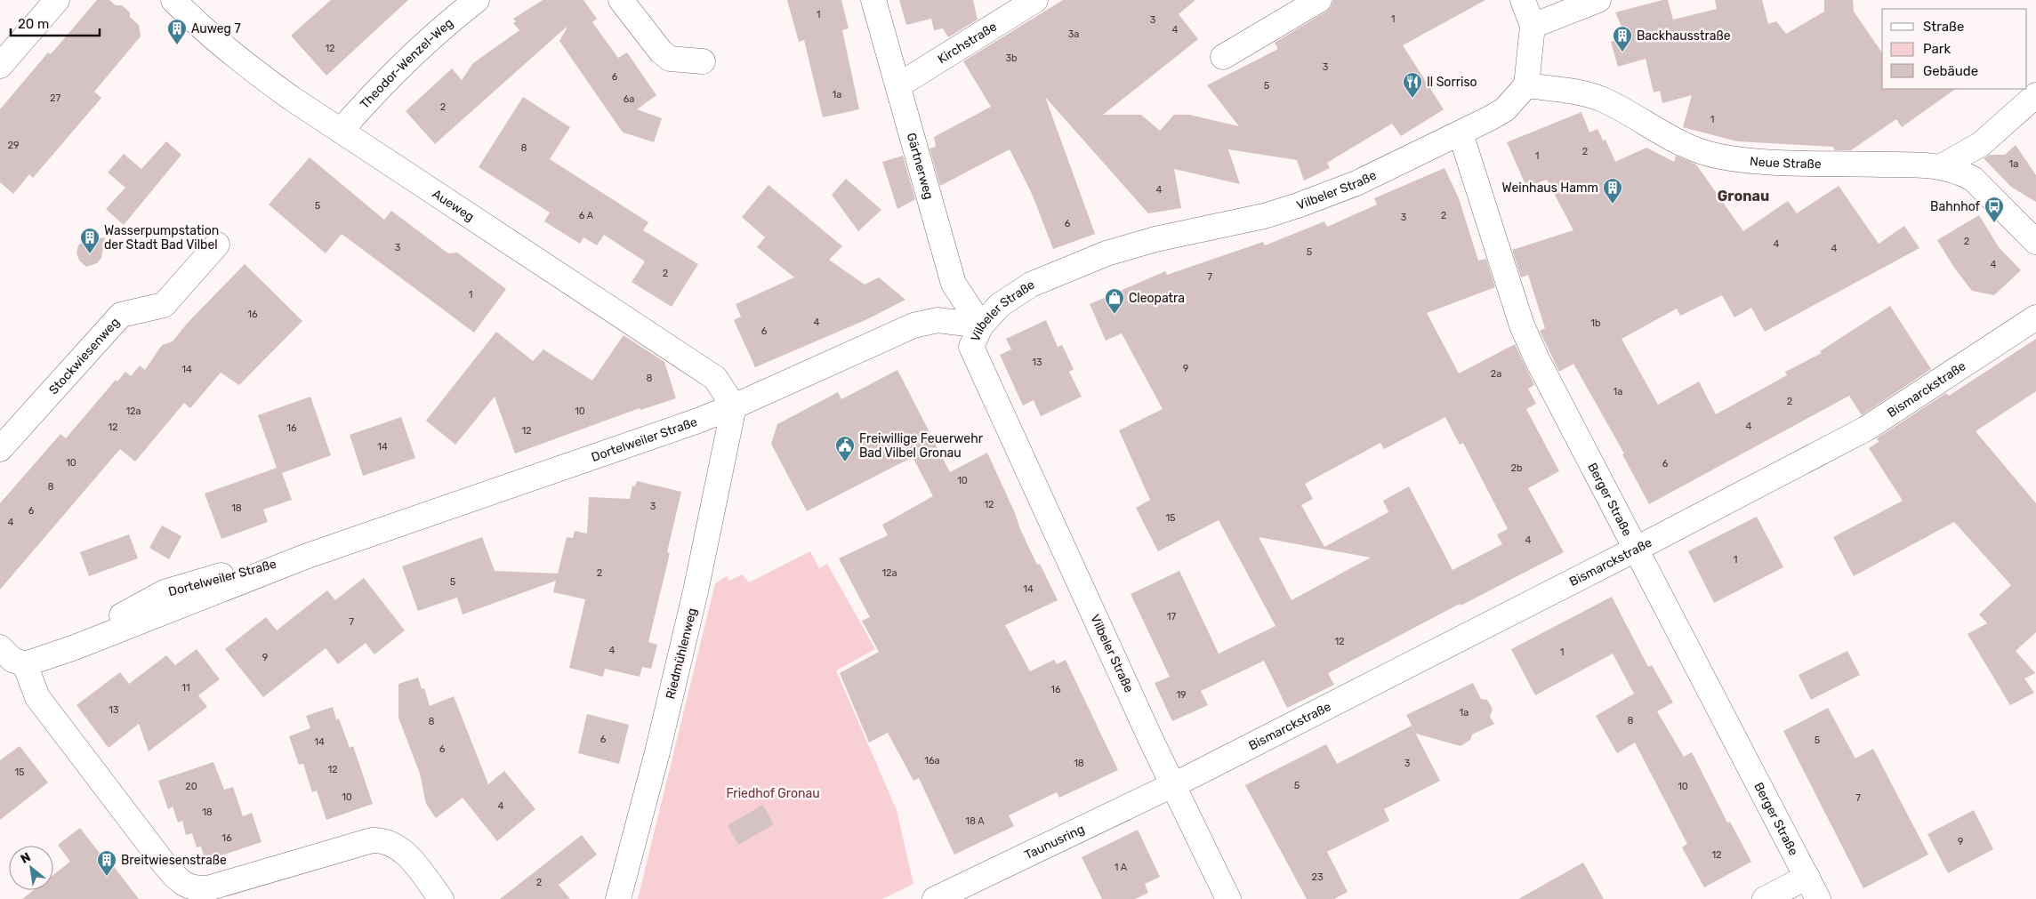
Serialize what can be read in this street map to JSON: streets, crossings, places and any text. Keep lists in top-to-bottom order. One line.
{"streets":{"street":["Kirchstraße","Theodor-Wenzel-Weg","Neue Straße","Gärtnerweg","Vilbeler Straße","Aueweg","Stockwiesenweg","Bismarckstraße","Dortelweiler Straße","Berger Straße","Riedmühlenweg","Taunusring"]},"crossings":[["Kirchstraße","Gärtnerweg"],["Theodor-Wenzel-Weg","Aueweg"],["Neue Straße","Vilbeler Straße"],["Gärtnerweg","Vilbeler Straße"],["Gärtnerweg","Dortelweiler Straße"],["Vilbeler Straße","Bismarckstraße"],["Vilbeler Straße","Dortelweiler Straße"],["Vilbeler Straße","Berger Straße"],["Vilbeler Straße","Taunusring"],["Aueweg","Dortelweiler Straße"],["Aueweg","Riedmühlenweg"],["Bismarckstraße","Berger Straße"],["Bismarckstraße","Taunusring"],["Dortelweiler Straße","Riedmühlenweg"]],"districts":["Gronau"],"parks":["Friedhof Gronau"],"places":{"building":["Auweg 7","Backhausstraße","Weinhaus Hamm","Wasserpumpstation der Stadt Bad Vilbel","Breitwiesenstraße"],"restaurant":["Il Sorriso"],"bus stop":["Bahnhof"],"shop":["Cleopatra"],"public building":["Freiwillige Feuerwehr Bad Vilbel Gronau"]},"house_numbers":["1","1","3","4","3a","12","3b","3","6","5","1a","27","6a","2","1","29","8","2","1","1a","4","5","6 A","2","3","6","2","4","3","4","5","4","2","7","1","16","4","1b","6","13","9","14","2a","8","1a","2","12a","10","4","12","16","12","14","10","6","2b","10","8","12","3","18","6","15","4","4","1","2","12a","5","14","17","7","12","4","1","9","11","16","19","13","1a","8","8","6","5","14","6","16a","18","3","12","15","5","20","10","10","7","4","18","18 A","16","9","12","1 A","23","2"],"legend":["Straße","Park","Gebäude"],"scale_bar":"20 m","north":"top left"}
